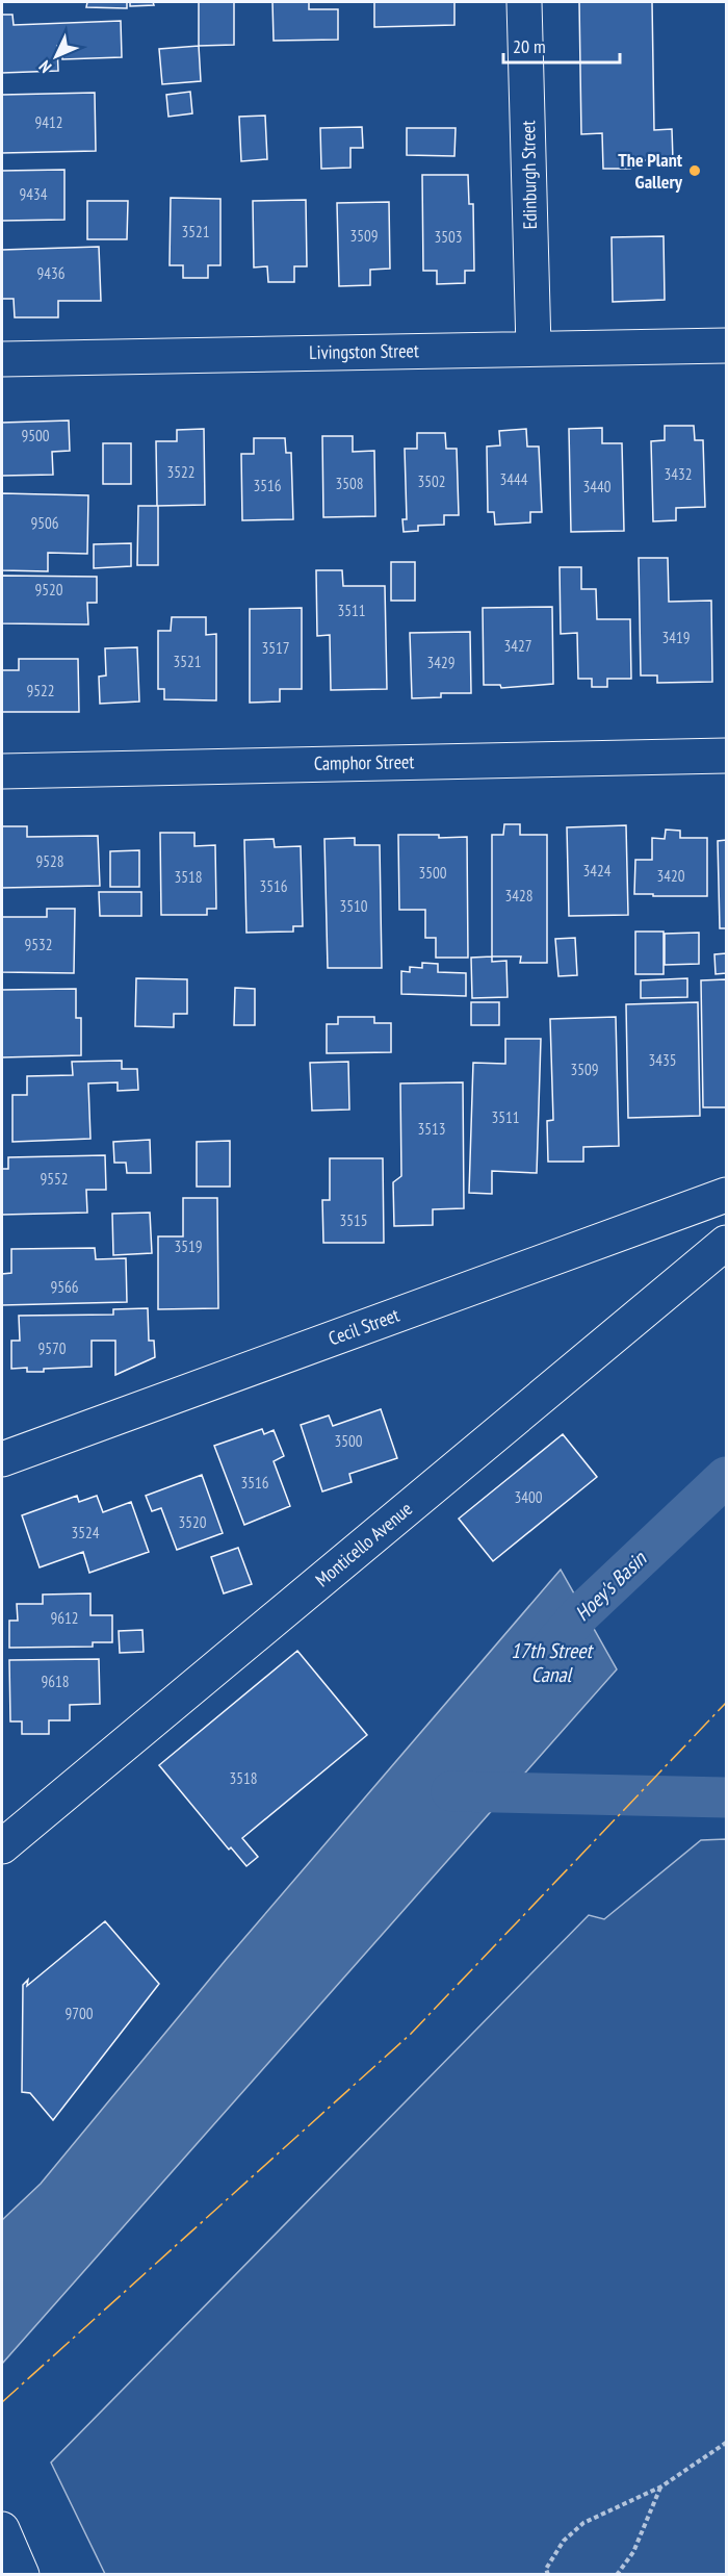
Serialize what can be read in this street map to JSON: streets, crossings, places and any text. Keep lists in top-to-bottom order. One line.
{"streets":{"street":["Edinburgh Street","Livingston Street","Camphor Street","Cecil Street","Monticello Avenue"]},"crossings":[["Edinburgh Street","Livingston Street"]],"water":["Hoey's Basin","17th Street Canal"],"places":["The Plant Gallery"],"house_numbers":["9412","9434","3521","3509","3503","9436","9500","3522","3432","3444","3502","3508","3516","3440","9506","9520","3511","3419","3427","3517","3521","3429","9522","9528","3424","3500","3420","3518","3516","3428","3510","9532","3435","3509","3511","3513","9552","3515","3519","9566","9570","3500","3516","3400","3520","3524","9612","9618","3518","9700"],"scale_bar":"20 m","north":"bottom left"}
